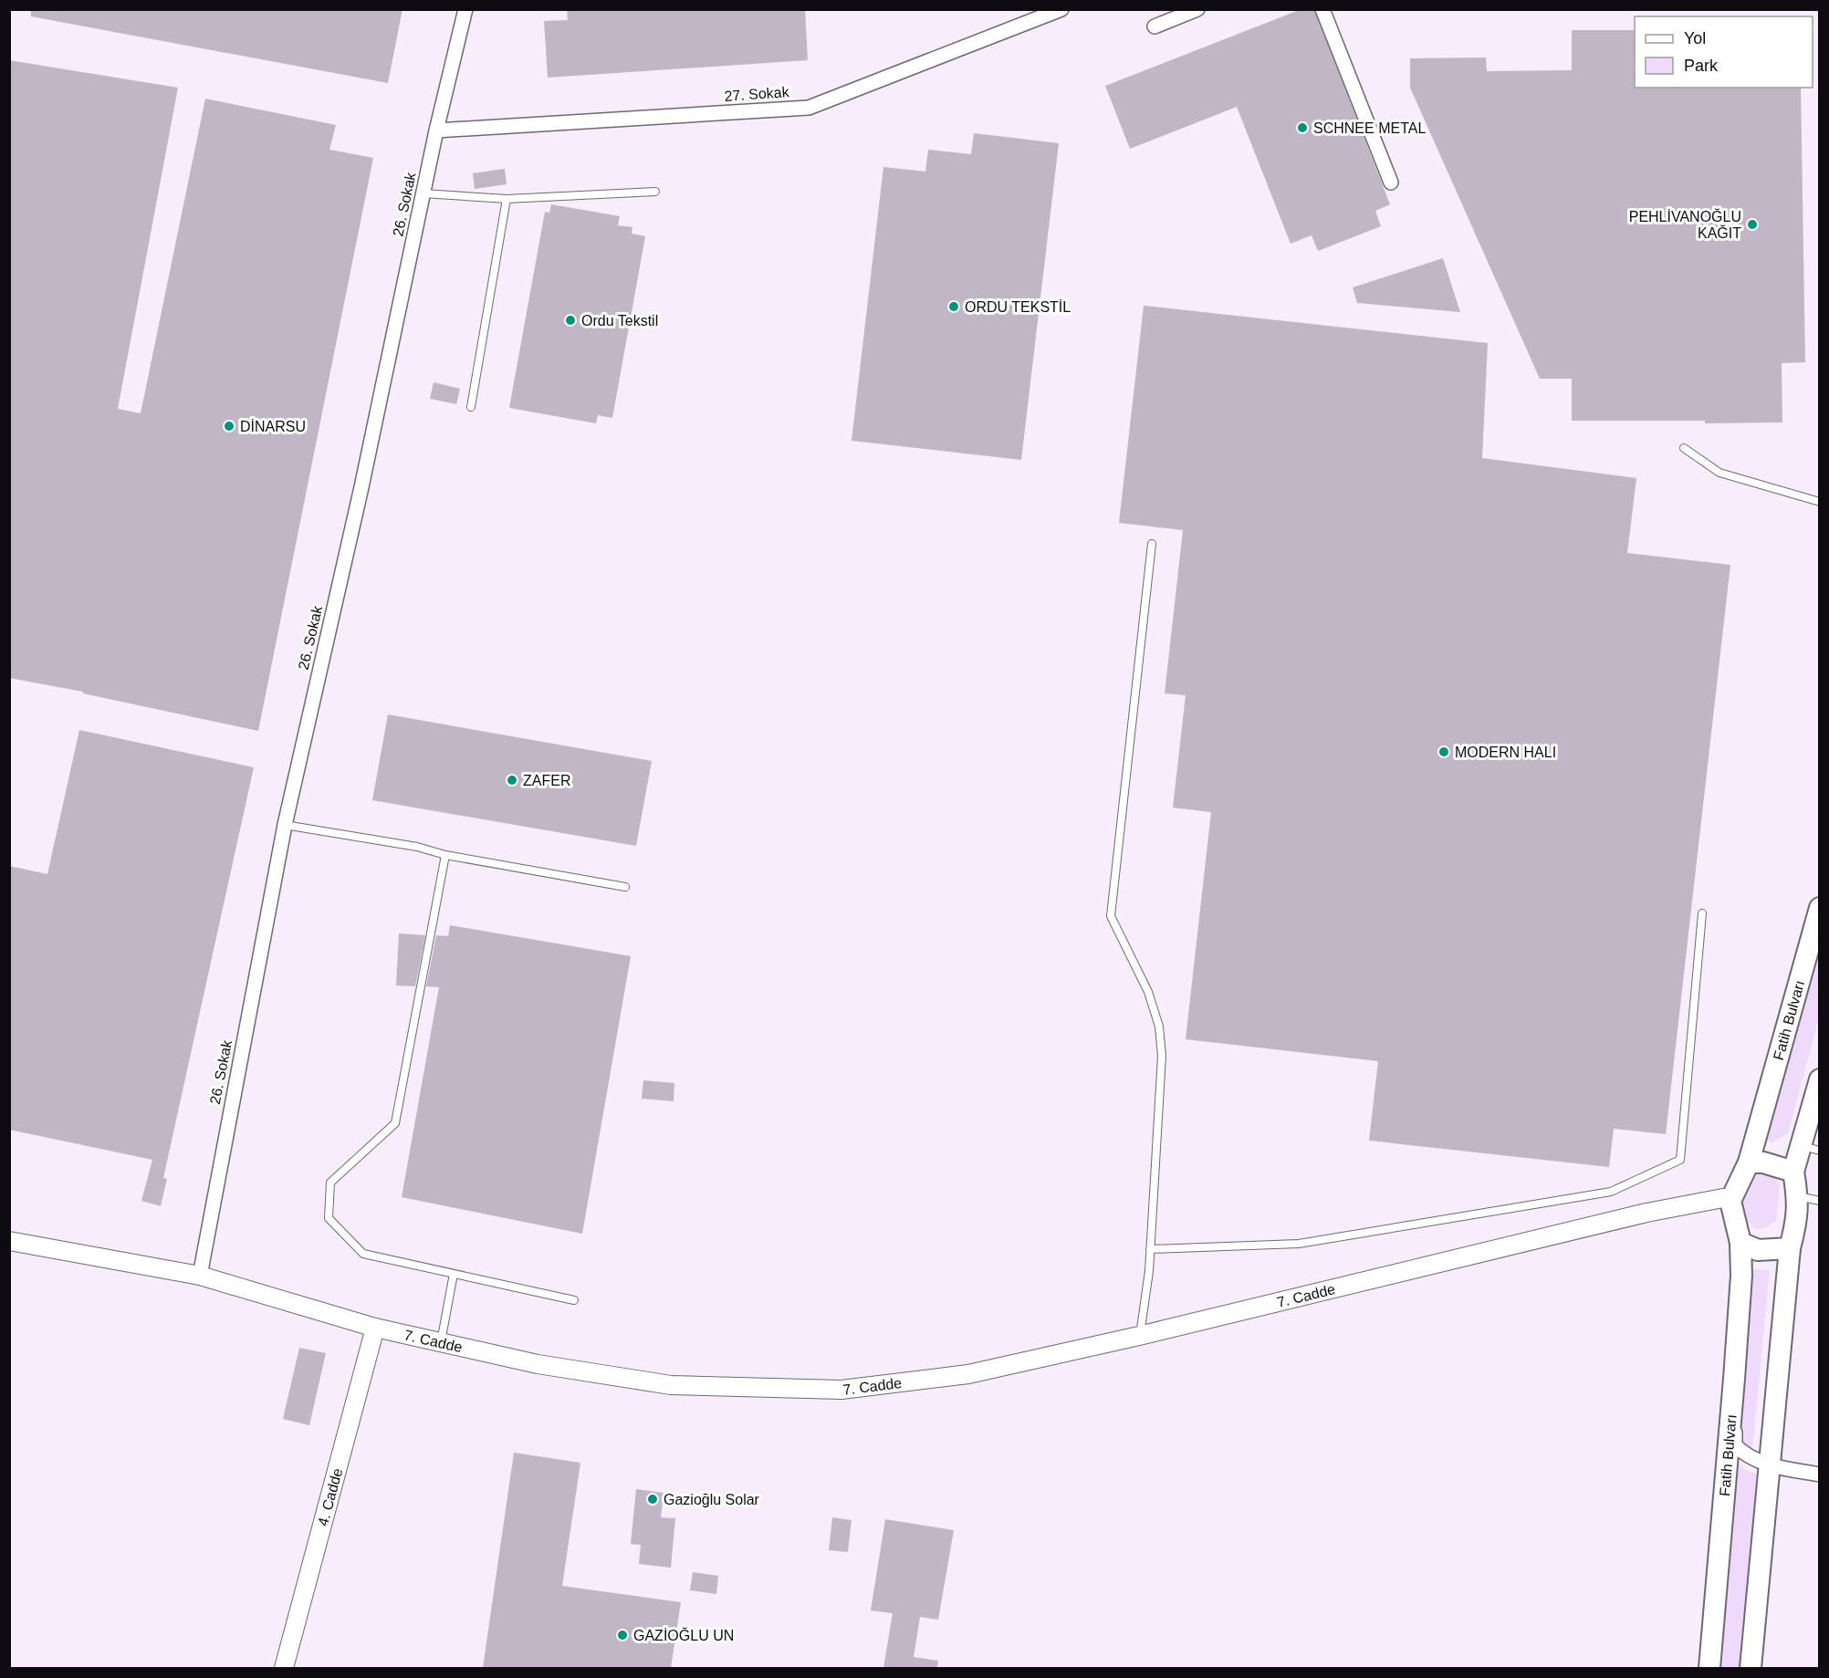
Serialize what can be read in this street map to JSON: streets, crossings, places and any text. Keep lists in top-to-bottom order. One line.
{"streets":{"main road":["Fatih Bulvarı"],"street":["27. Sokak","26. Sokak","7. Cadde","4. Cadde"]},"crossings":[["27. Sokak","26. Sokak"],["26. Sokak","7. Cadde"],["Fatih Bulvarı","7. Cadde"],["7. Cadde","4. Cadde"]],"places":["SCHNEE METAL","PEHLİVANOĞLU KAĞIT","ORDU TEKSTİL","Ordu Tekstil","DİNARSU","MODERN HALI","ZAFER","Gazioğlu Solar","GAZİOĞLU UN"],"legend":["Yol","Park"]}
